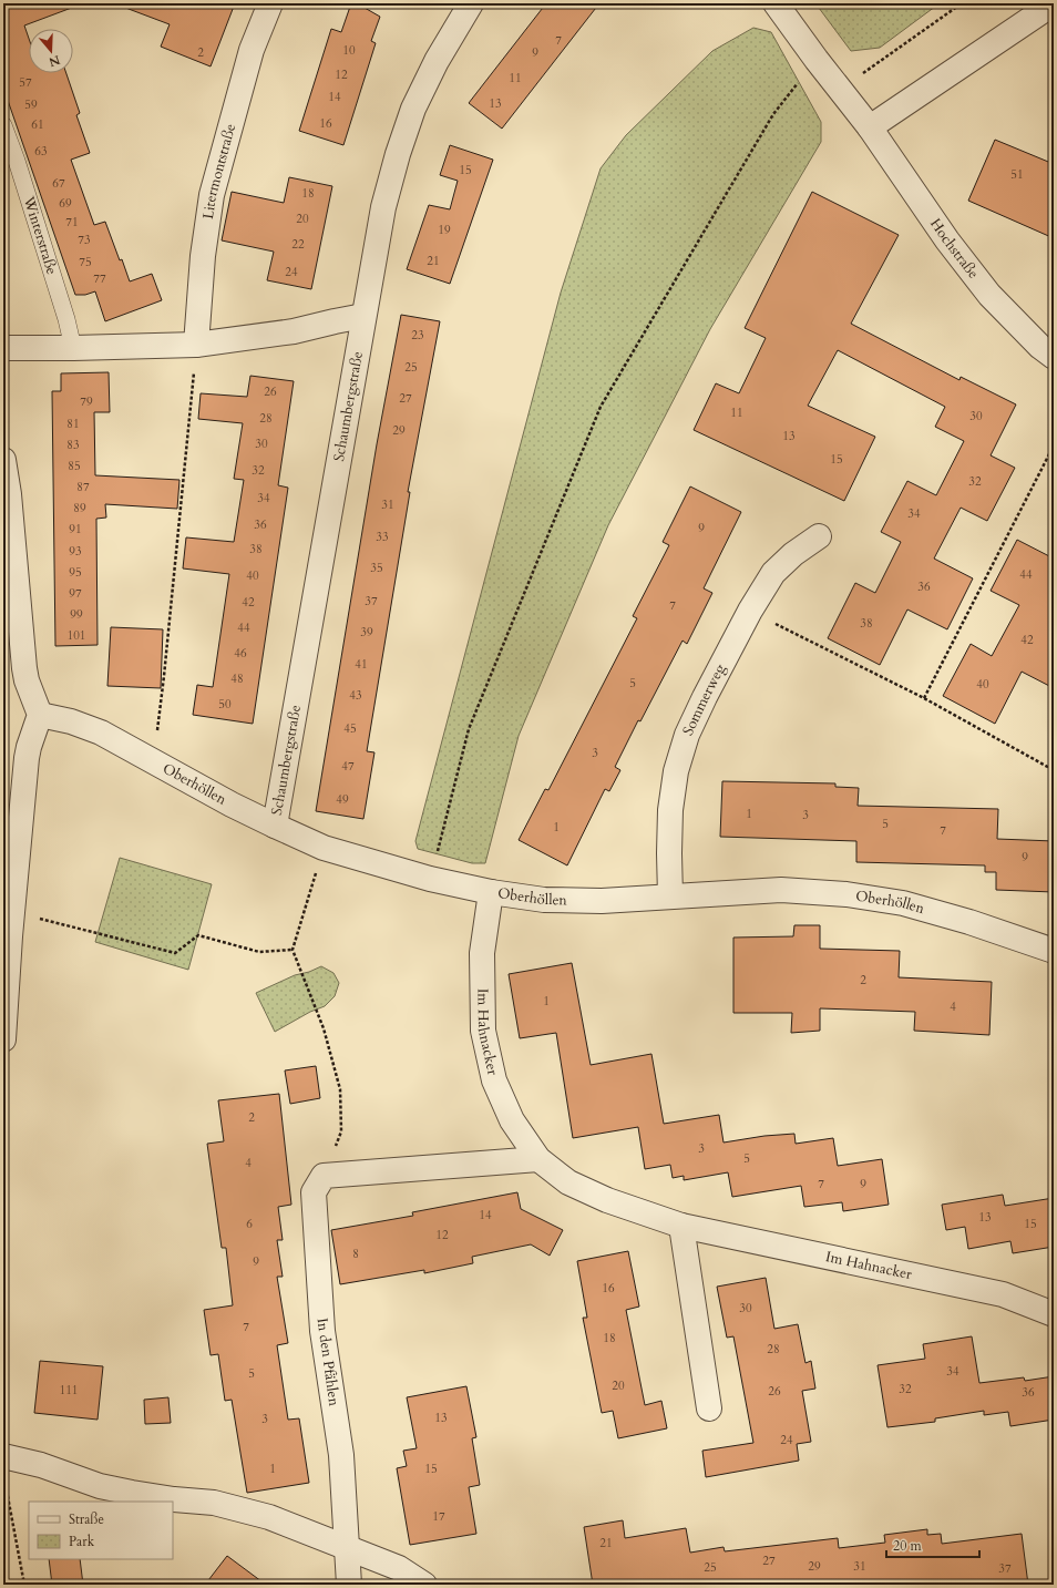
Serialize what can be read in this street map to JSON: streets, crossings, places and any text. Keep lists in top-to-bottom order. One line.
{"streets":{"street":["Litermontstraße","Hochstraße","Schaumbergstraße","Sommerweg","Oberhöllen","Im Hahnacker","In den Pfählen"],"lane":["Winterstraße"]},"crossings":[["Schaumbergstraße","Oberhöllen"],["Sommerweg","Oberhöllen"],["Oberhöllen","Im Hahnacker"]],"house_numbers":["7","10","2","9","12","11","57","14","13","59","16","61","63","15","51","67","18","69","20","71","19","73","22","21","75","24","77","23","25","26","27","79","11","30","28","81","29","13","30","83","15","85","32","32","87","34","31","89","34","36","9","91","33","38","93","35","95","44","40","36","97","37","42","7","99","38","44","39","101","42","46","41","48","5","40","43","50","45","3","47","49","1","3","5","1","7","9","2","1","4","2","3","5","4","7","9","14","13","6","15","12","8","9","16","30","7","18","28","34","5","20","32","111","26","36","13","3","24","1","15","17","21","27","29","31","25","37"],"legend":["Straße","Park"],"scale_bar":"20 m","north":"bottom"}
